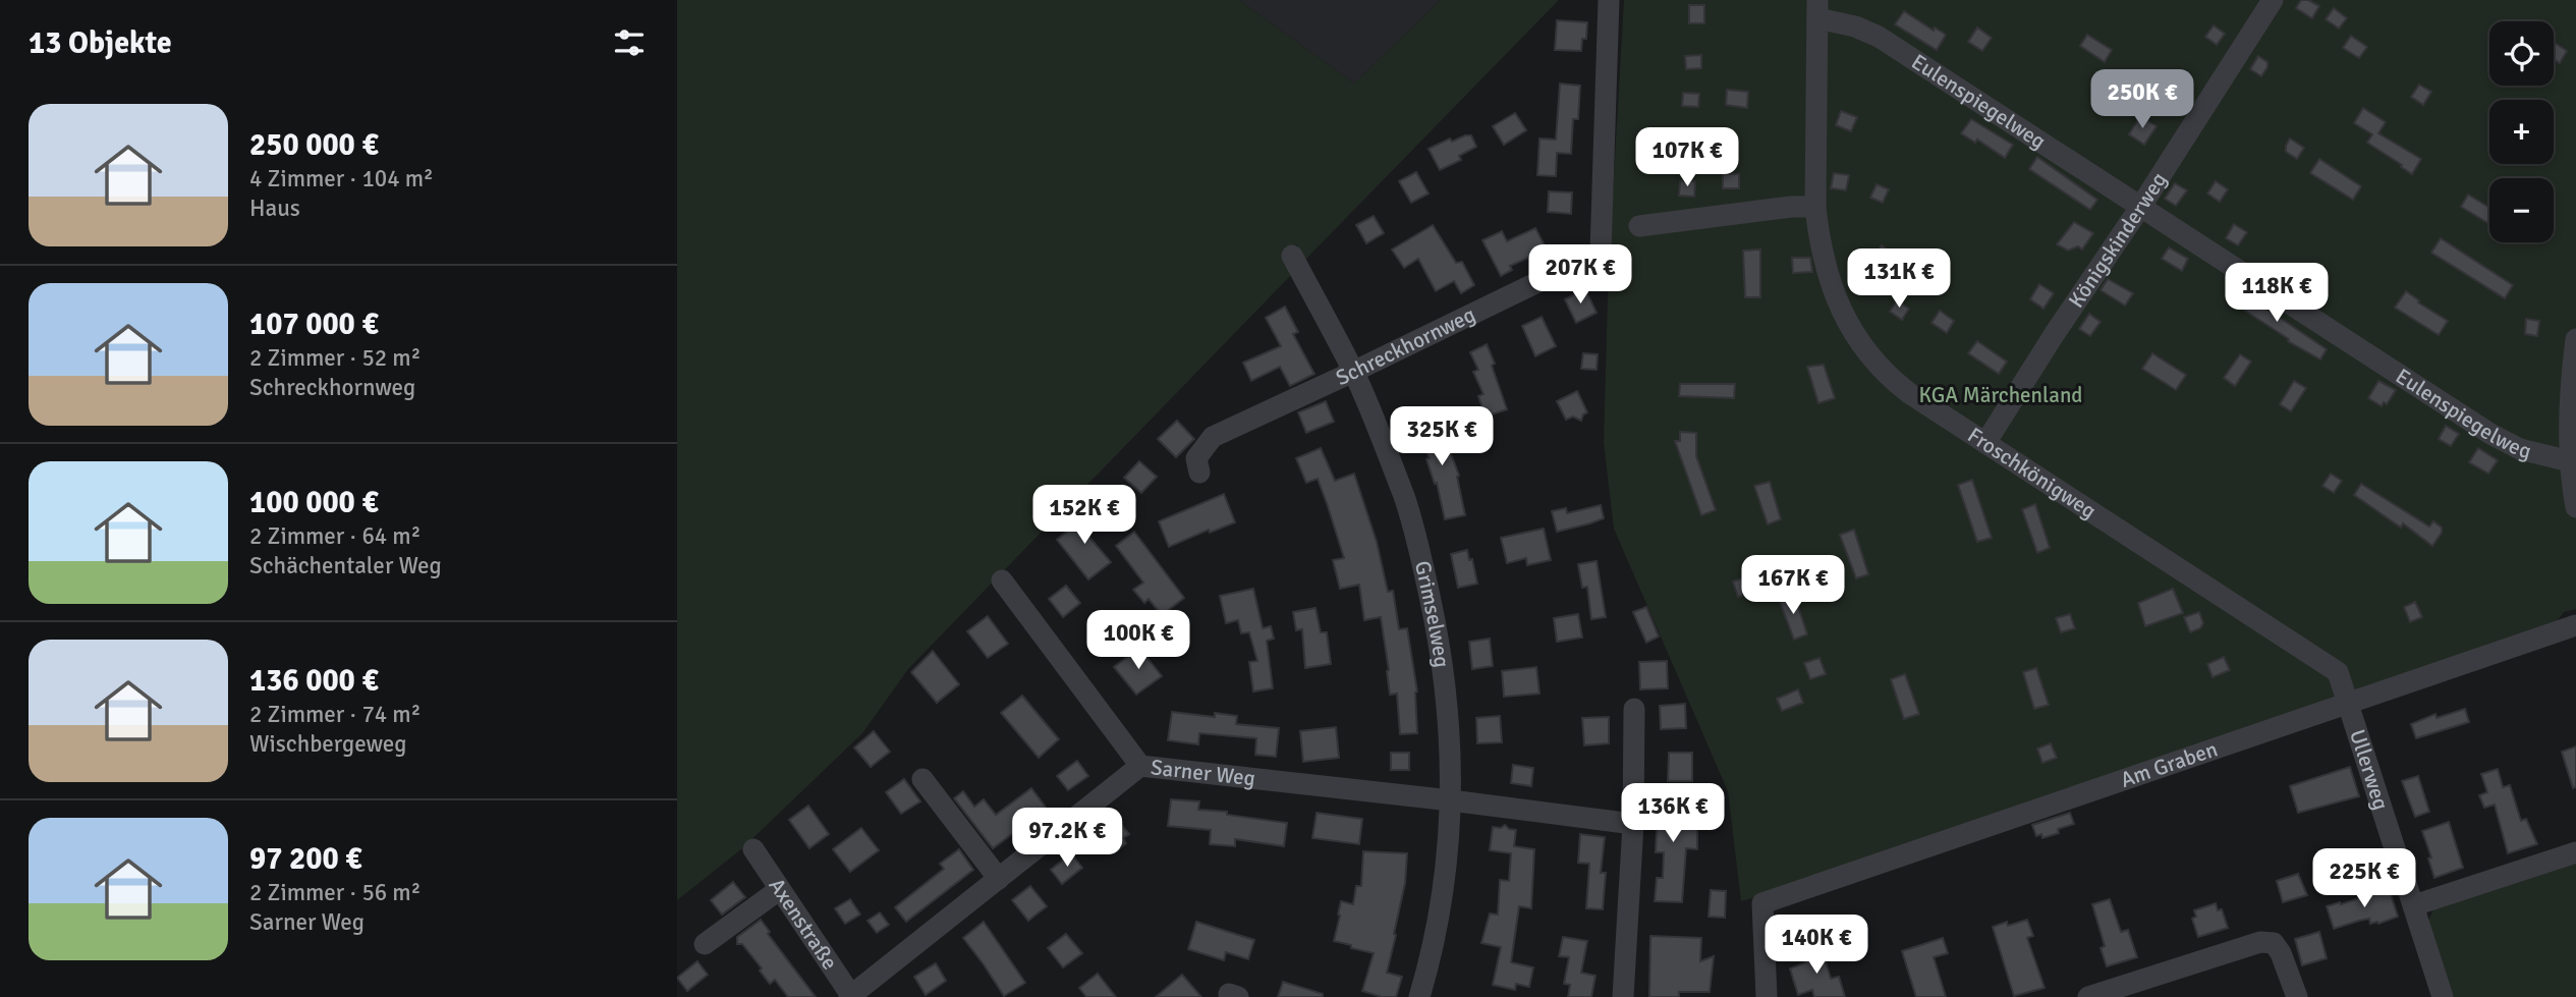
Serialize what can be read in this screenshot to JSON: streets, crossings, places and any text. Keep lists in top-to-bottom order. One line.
{"streets":{"street":["Eulenspiegelweg","Königskinderweg","Schreckhornweg","Froschkönigweg","Grimselweg","Am Graben","Ullerweg","Sarner Weg","Axenstraße"]},"crossings":[["Eulenspiegelweg","Königskinderweg"],["Eulenspiegelweg","Froschkönigweg"],["Königskinderweg","Froschkönigweg"],["Schreckhornweg","Grimselweg"],["Froschkönigweg","Am Graben"],["Froschkönigweg","Ullerweg"],["Grimselweg","Sarner Weg"],["Am Graben","Ullerweg"],["Sarner Weg","Axenstraße"]],"parks":["KGA Märchenland"],"page":{"heading":"13 Objekte","map_buttons":["+","−"],"price":["250K €","107K €","207K €","131K €","118K €","325K €","152K €","167K €","100K €","136K €","97.2K €","225K €","140K €"],"list":[{"name":"250 000 €","note":"4 Zimmer · 104 m² · Haus"},{"name":"107 000 €","note":"2 Zimmer · 52 m² · Schreckhornweg"},{"name":"100 000 €","note":"2 Zimmer · 64 m² · Schächentaler Weg"},{"name":"136 000 €","note":"2 Zimmer · 74 m² · Wischbergeweg"},{"name":"97 200 €","note":"2 Zimmer · 56 m² · Sarner Weg"}]}}
